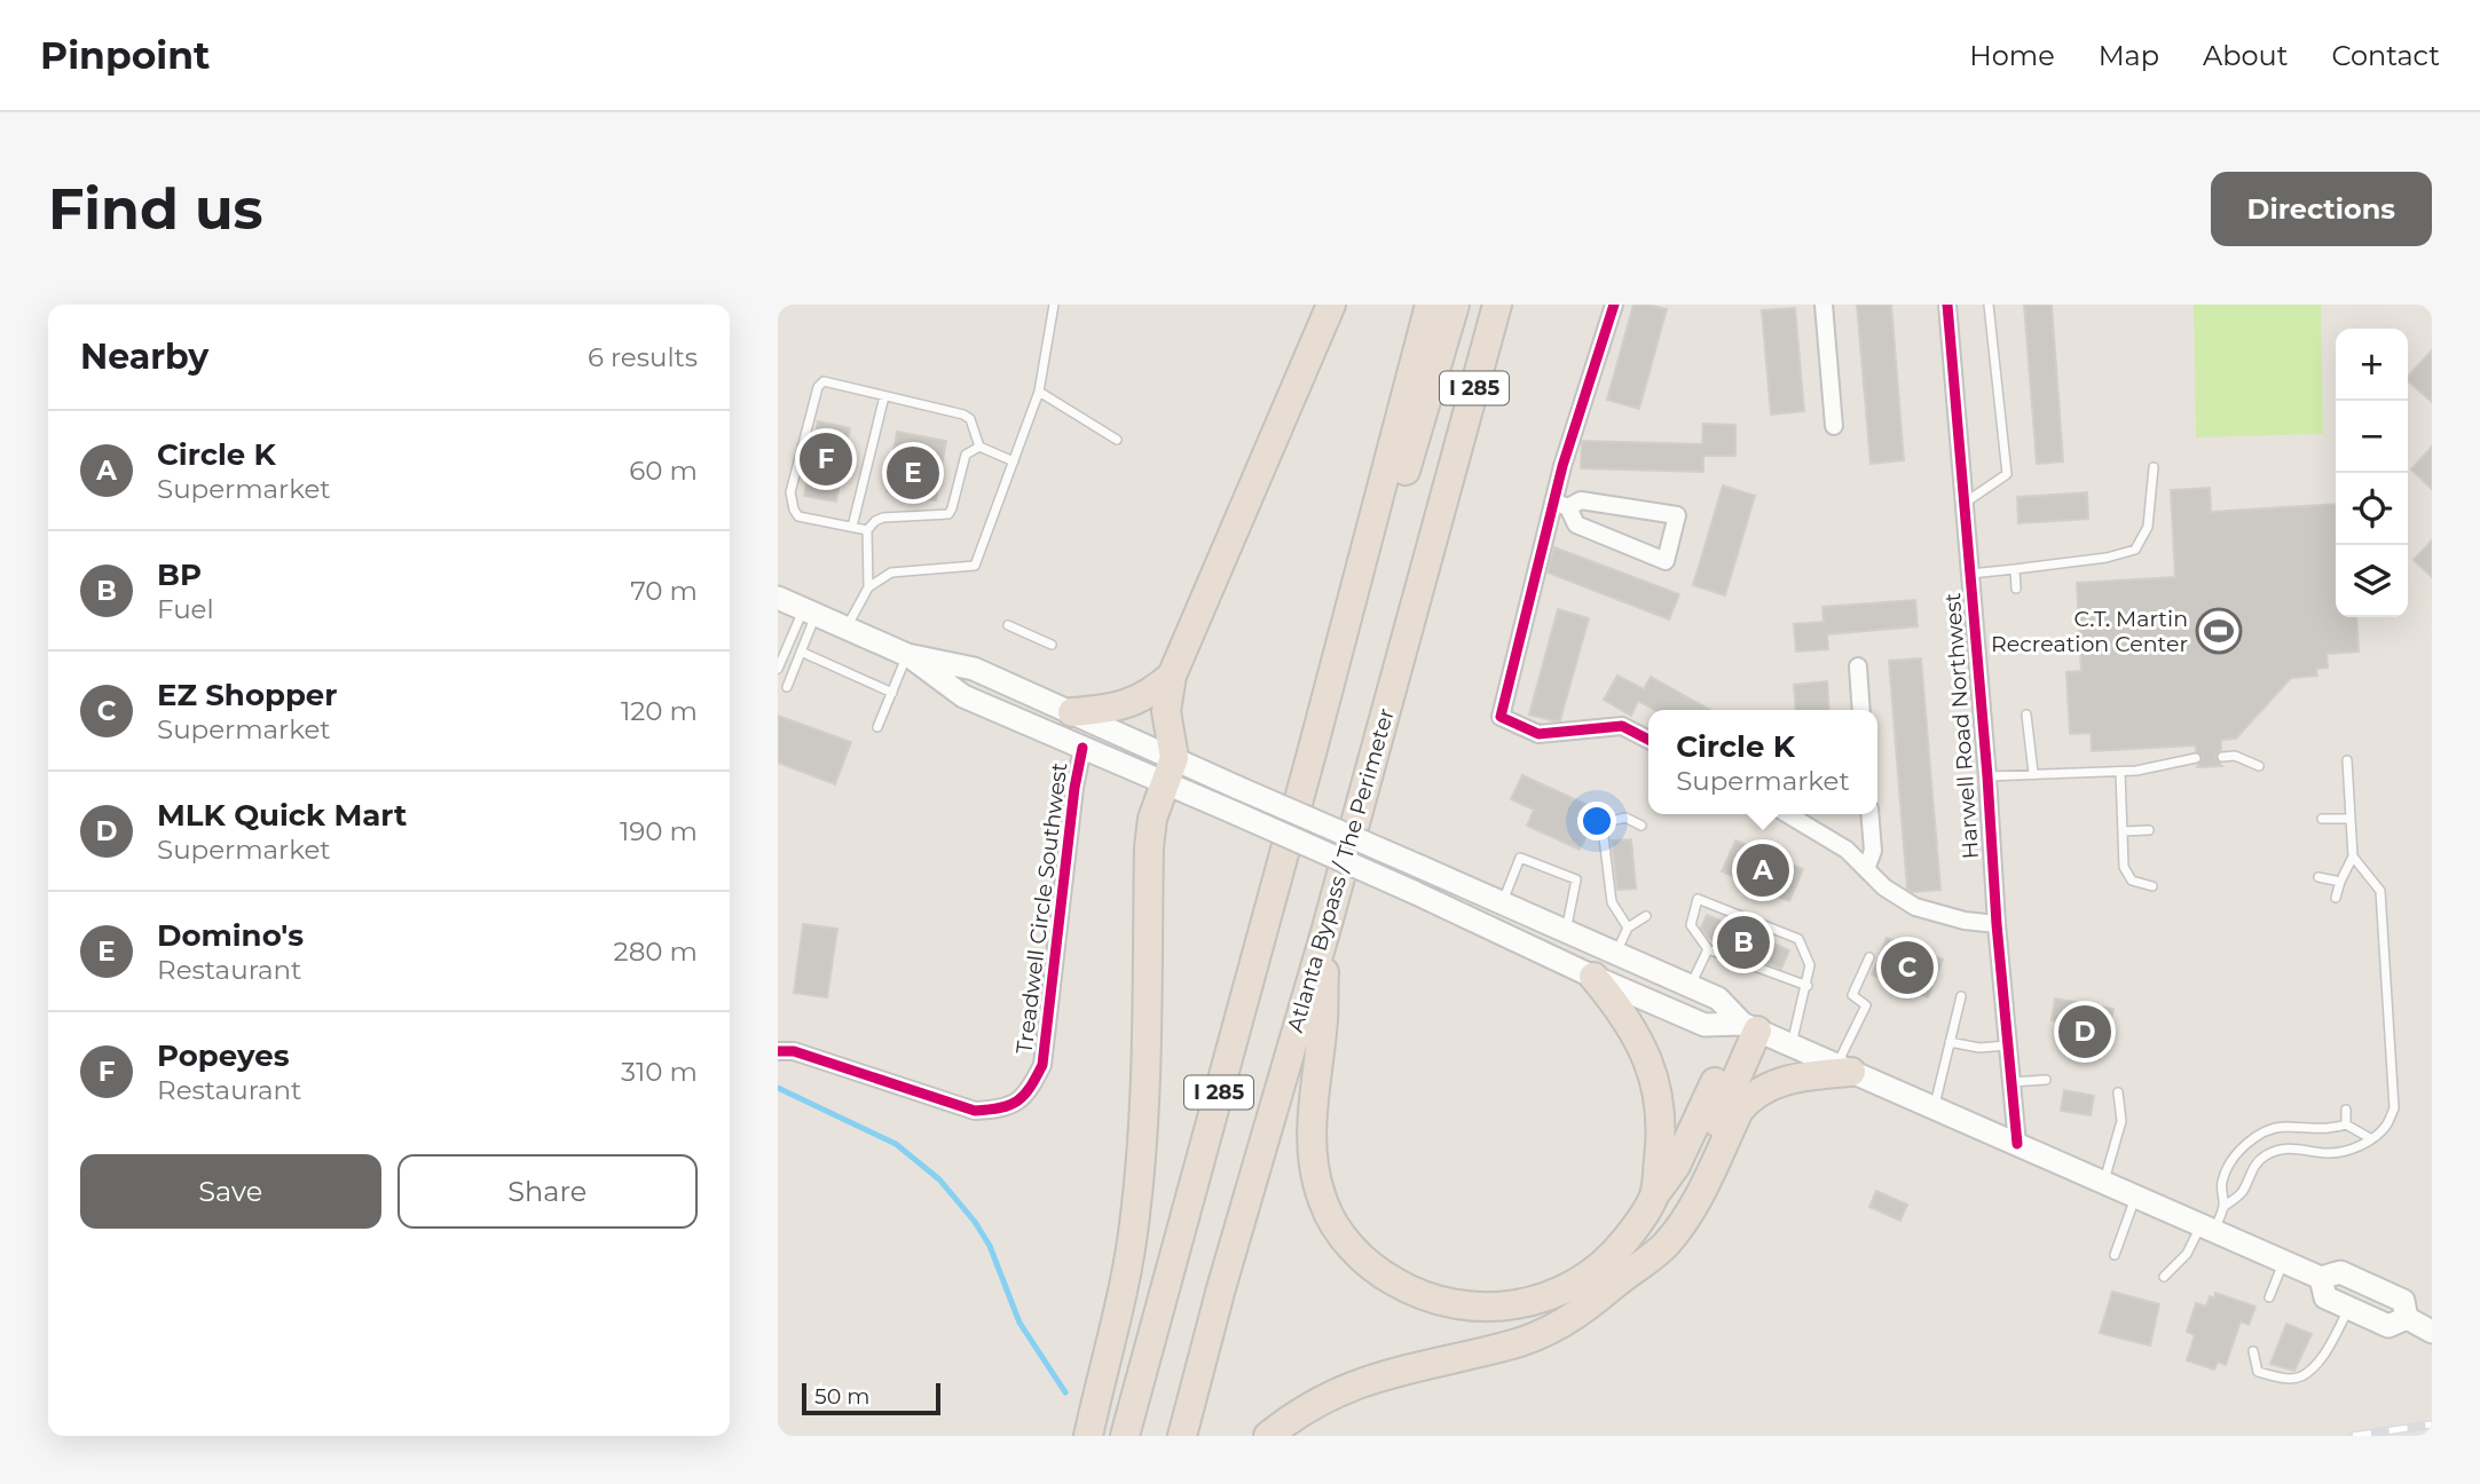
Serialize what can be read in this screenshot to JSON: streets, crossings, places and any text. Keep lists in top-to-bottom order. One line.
{"streets":{"highway":["I 285","Atlanta Bypass / The Perimeter"],"street":["Harwell Road Northwest","Treadwell Circle Southwest"]},"places":{"sports":["C.T. Martin Recreation Center"]},"scale_bar":"50 m","page":{"header":"Pinpoint","nav":["Home","Map","About","Contact"],"buttons":["Directions",["Save","Share"]],"title":"Find us","heading":["Nearby","6 results"],"map_buttons":["+","−"],"list":[{"mark":"A","name":"Circle K","note":"Supermarket","value":"60 m"},{"mark":"B","name":"BP","note":"Fuel","value":"70 m"},{"mark":"C","name":"EZ Shopper","note":"Supermarket","value":"120 m"},{"mark":"D","name":"MLK Quick Mart","note":"Supermarket","value":"190 m"},{"mark":"E","name":"Domino's","note":"Restaurant","value":"280 m"},{"mark":"F","name":"Popeyes","note":"Restaurant","value":"310 m"}],"pins":["F","E","A","B","C","D"],"popup":["Circle K","Supermarket"],"scale":"50 m"}}
